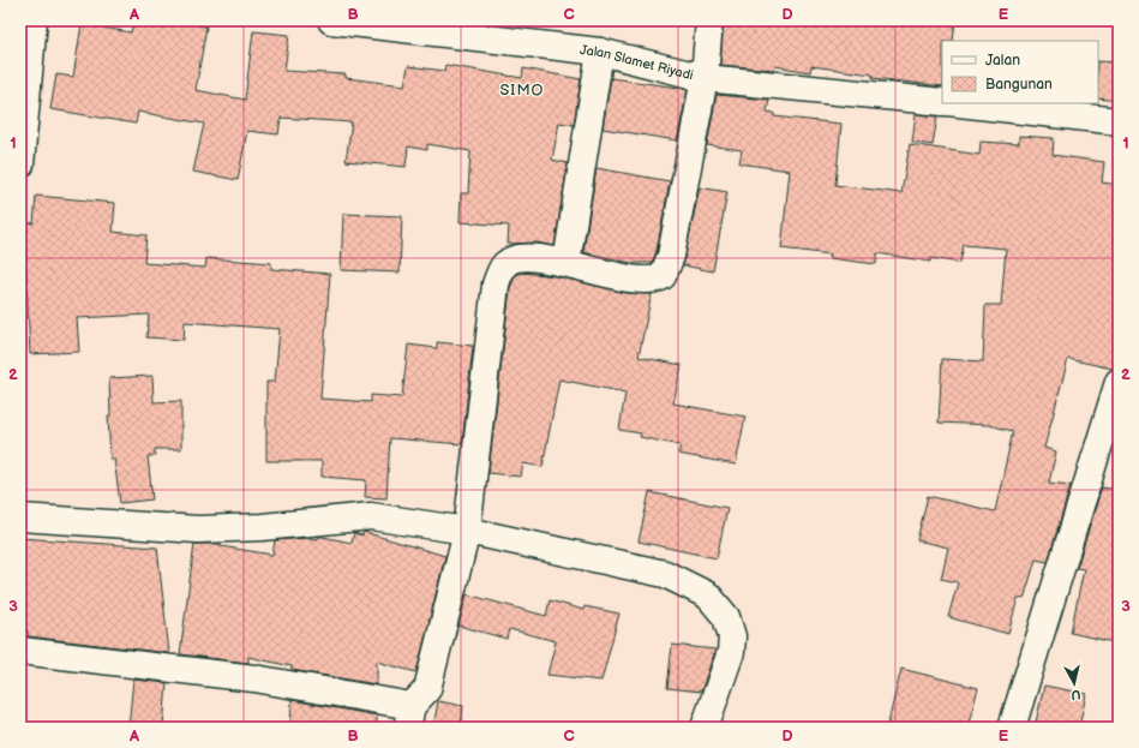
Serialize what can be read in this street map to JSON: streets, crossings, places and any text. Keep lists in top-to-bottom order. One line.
{"streets":{"street":["Jalan Slamet Riyadi"]},"districts":["SIMO"],"legend":["Jalan","Bangunan"],"north":"bottom","grid":{"columns":["A","B","C","D","E"],"rows":["1","2","3"]}}
